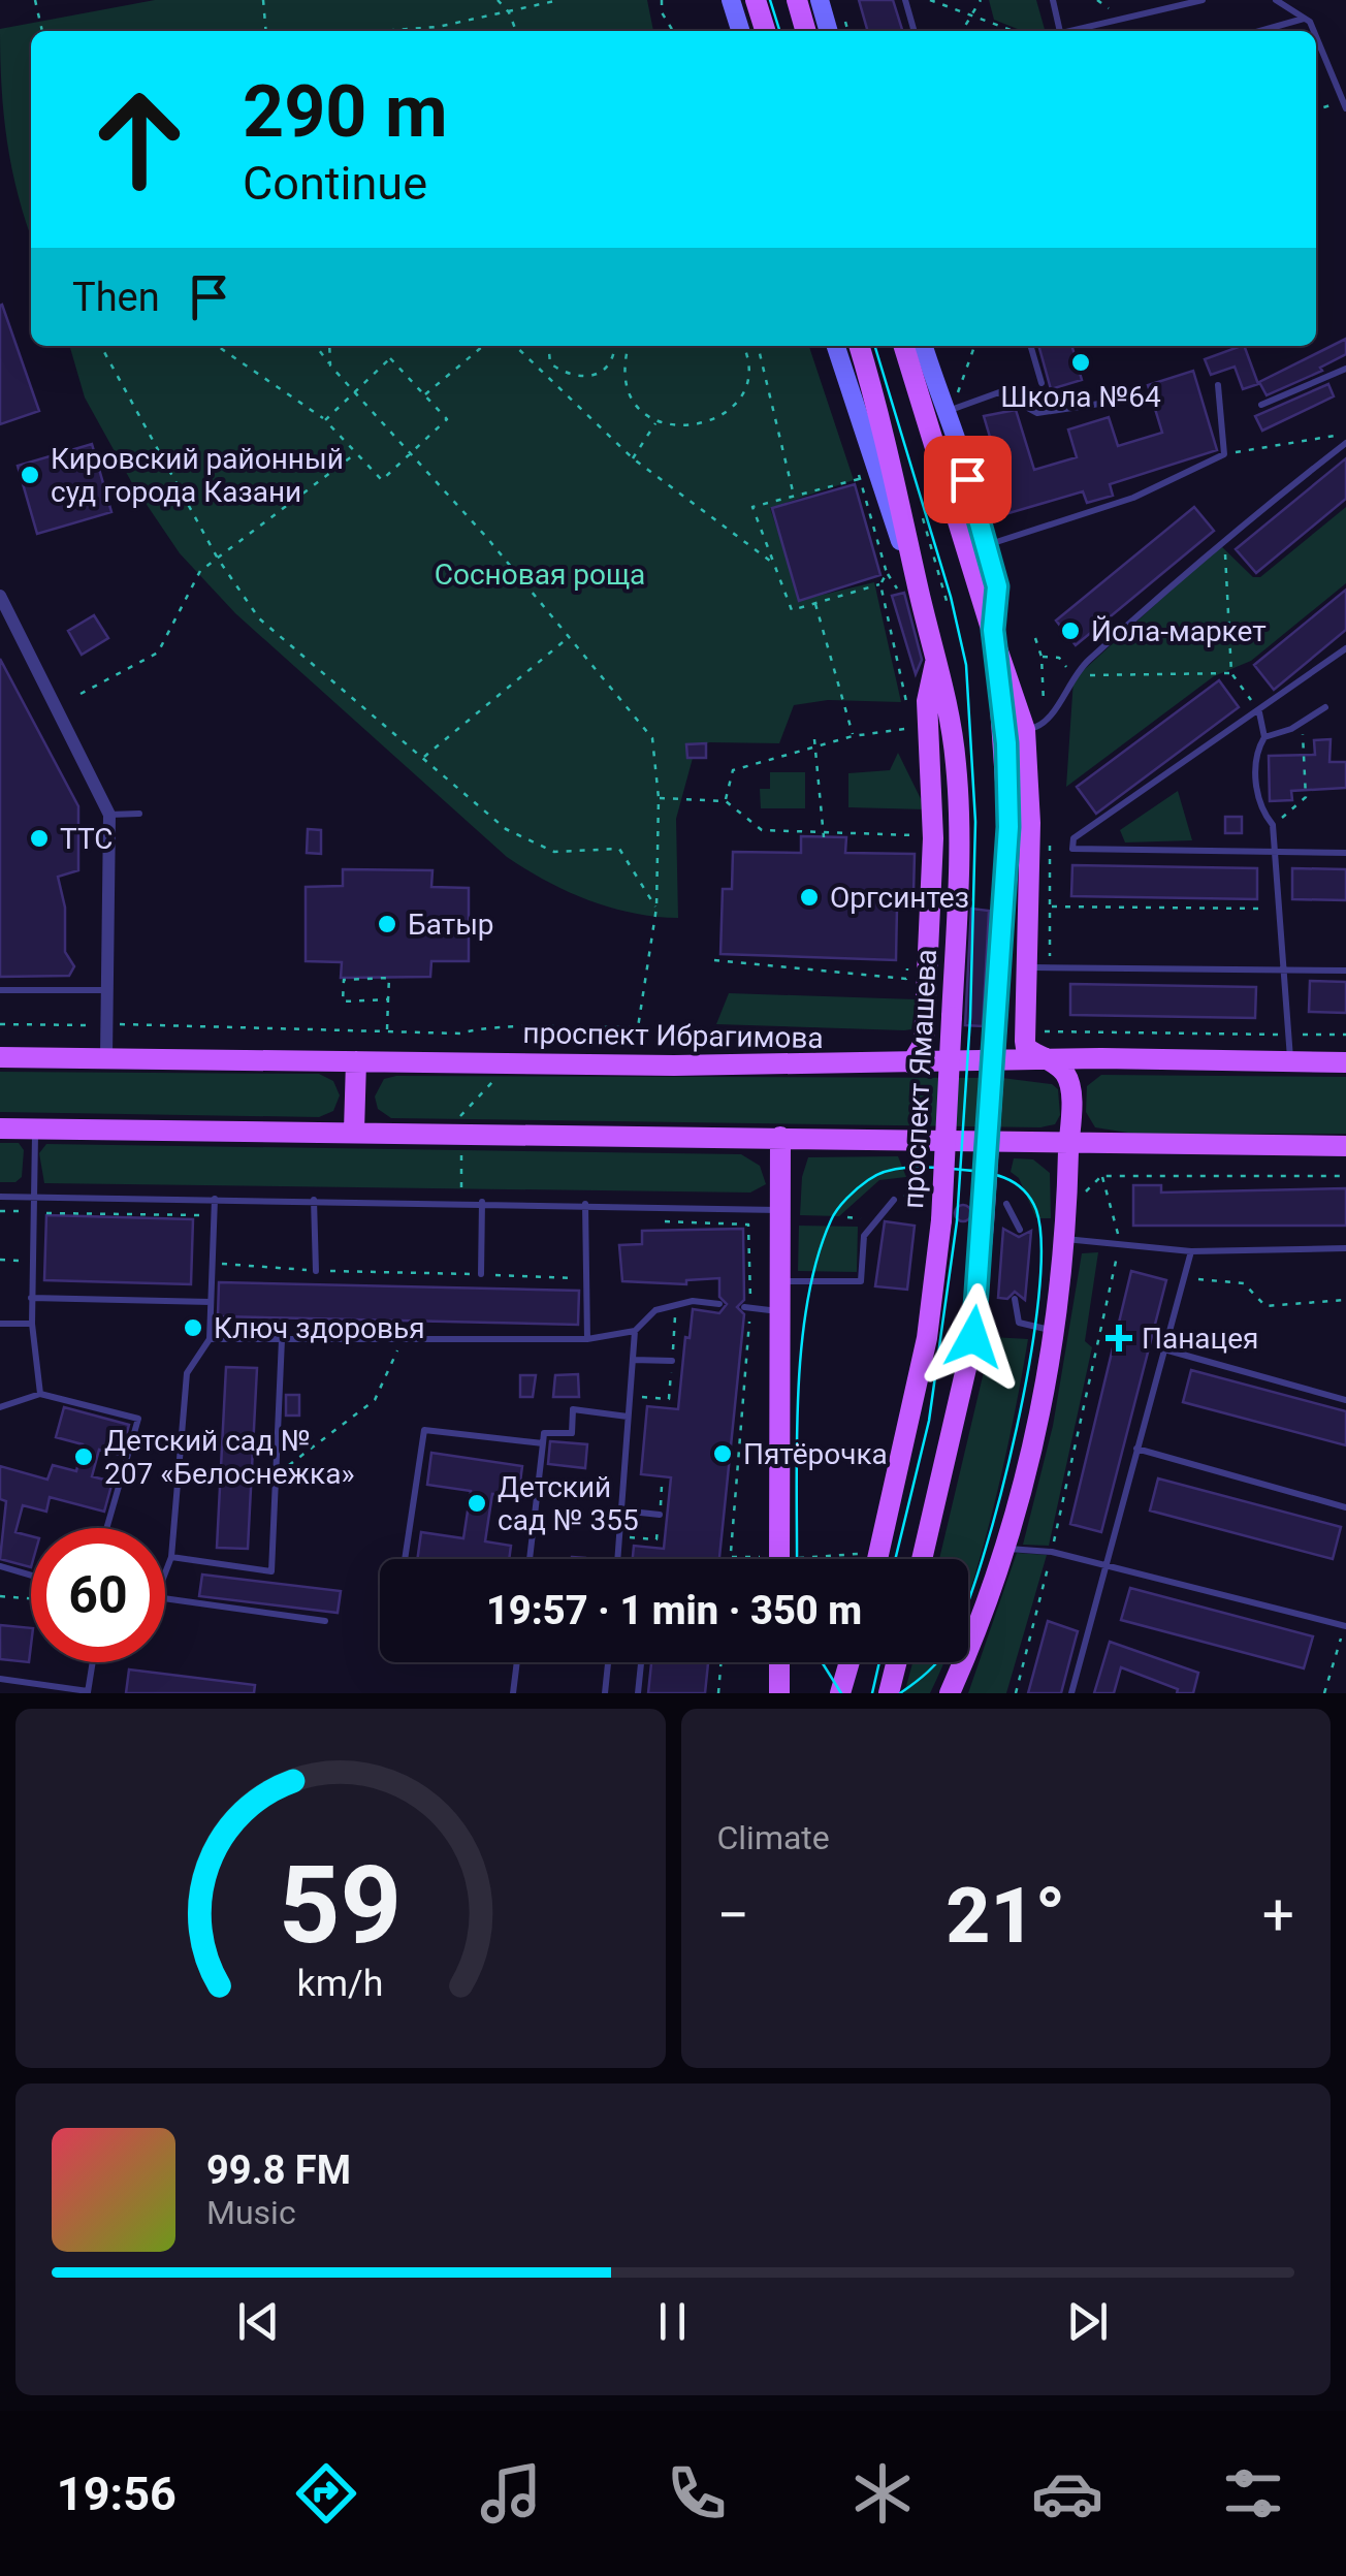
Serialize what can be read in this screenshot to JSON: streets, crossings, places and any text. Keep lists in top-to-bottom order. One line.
{"streets":{"main road":["проспект Ибрагимова","проспект Ямашева"]},"parks":["Сосновая роща"],"places":{"other":["Школа №64","Кировский районный суд города Казани","Йола-маркет","ТТС","Оргсинтез","Батыр","Ключ здоровья","Пятёрочка","Детский сад № 207 «Белоснежка»","Детский сад № 355"],"health":["Панацея"]},"page":{"turn":["290 m","Continue"],"then":"Then","limit":"60","trip":"19:57 · 1 min · 350 m","tile":"Climate","heat":["−","21°","+"],"song":["99.8 FM","Music"],"tabs":"19:56","gauge":["59","km/h"]}}
